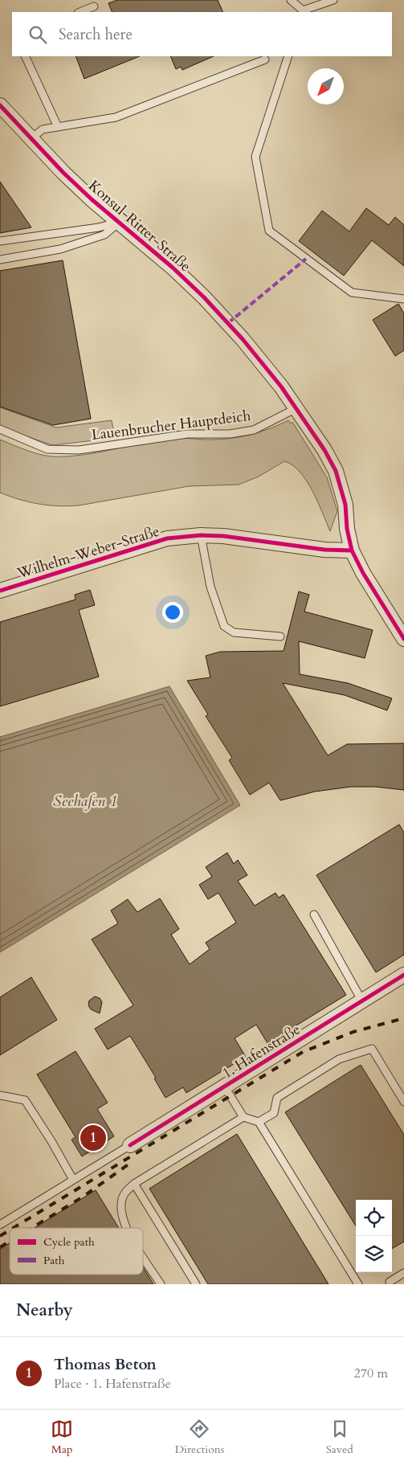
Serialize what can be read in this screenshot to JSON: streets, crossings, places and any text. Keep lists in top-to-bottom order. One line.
{"streets":{"street":["Konsul-Ritter-Straße","Wilhelm-Weber-Straße","1. Hafenstraße"],"lane":["Lauenbrucher Hauptdeich"]},"crossings":[["Konsul-Ritter-Straße","Lauenbrucher Hauptdeich"],["Konsul-Ritter-Straße","Wilhelm-Weber-Straße"]],"water":["Seehafen 1"],"legend":["Cycle path","Path"],"north":"bottom left","page":{"search":"Search here","pins":"1","heading":"Nearby","list":[{"mark":"1","name":"Thomas Beton","note":"Place · 1. Hafenstraße","value":"270 m"}],"nav":["Map","Directions","Saved"]}}
